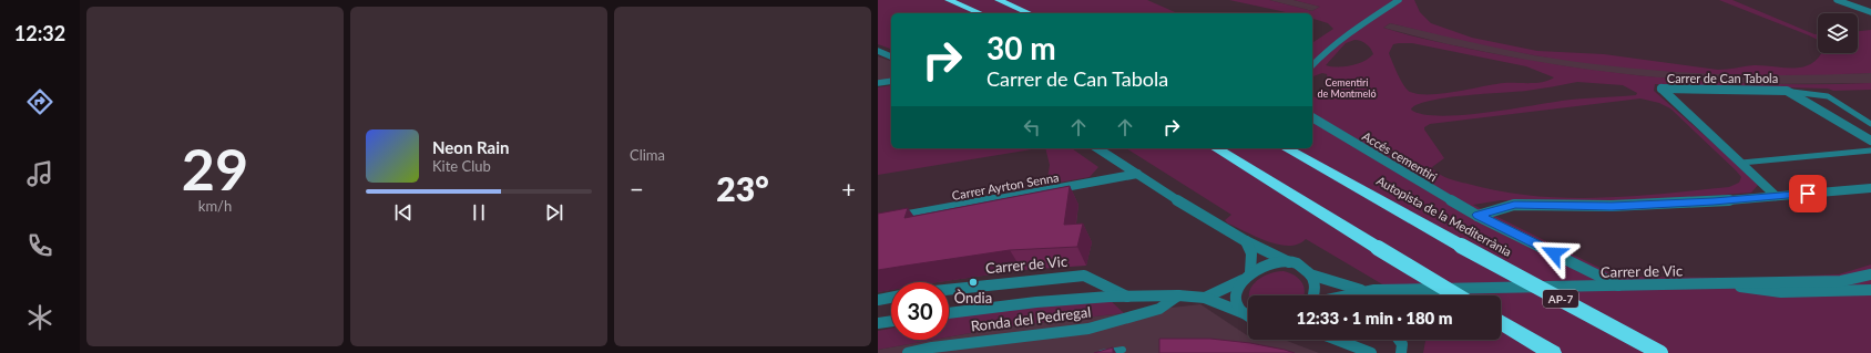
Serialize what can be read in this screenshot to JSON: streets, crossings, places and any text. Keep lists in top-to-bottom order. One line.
{"streets":{"highway":["Autopista de la Mediterrània","AP-7"],"street":["Carrer de Can Tabola","Accés cementiri","Carrer Ayrton Senna","Carrer de Vic","Ronda del Pedregal"]},"crossings":[["Accés cementiri","Carrer de Vic"],["Carrer Ayrton Senna","Carrer de Vic"],["Carrer de Vic","Ronda del Pedregal"]],"parks":["Cementiri de Montmeló"],"places":["Òndia"],"page":{"tabs":"12:32","tile":[["29","km/h"],"Clima"],"turn":["30 m","Carrer de Can Tabola"],"song":["Neon Rain","Kite Club"],"heat":["−","23°","+"],"limit":"30","trip":"12:33 · 1 min · 180 m"}}
